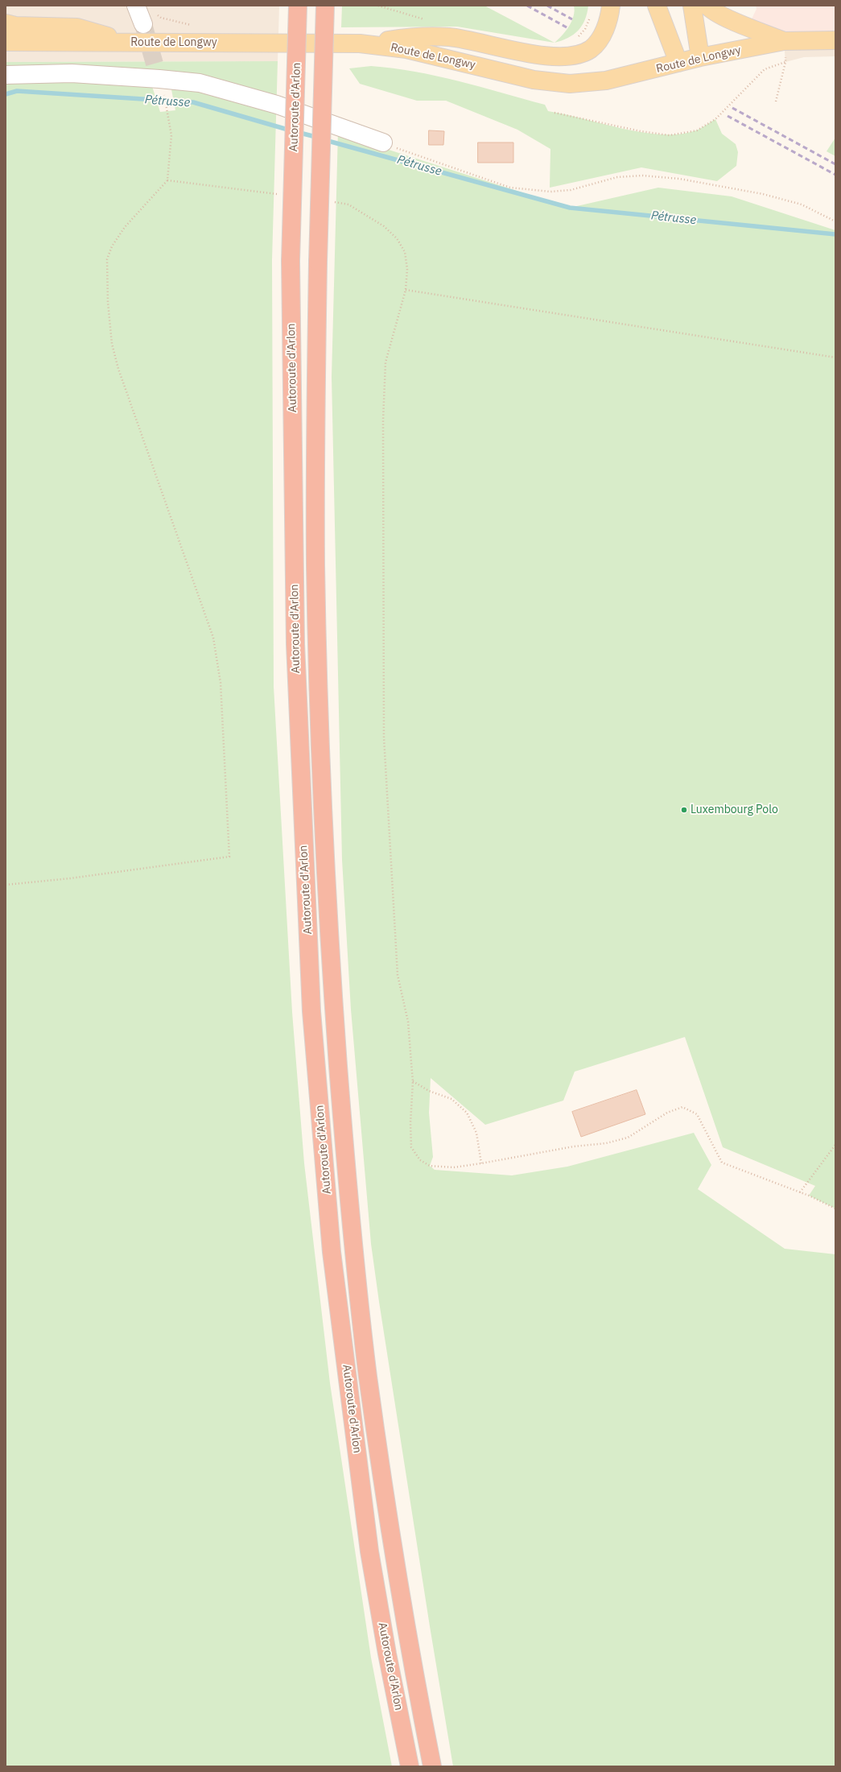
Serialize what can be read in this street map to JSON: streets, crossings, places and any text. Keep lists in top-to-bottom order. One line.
{"streets":{"highway":["Autoroute d'Arlon"],"main road":["Route de Longwy"]},"water":["Pétrusse"],"places":["Luxembourg Polo"]}
